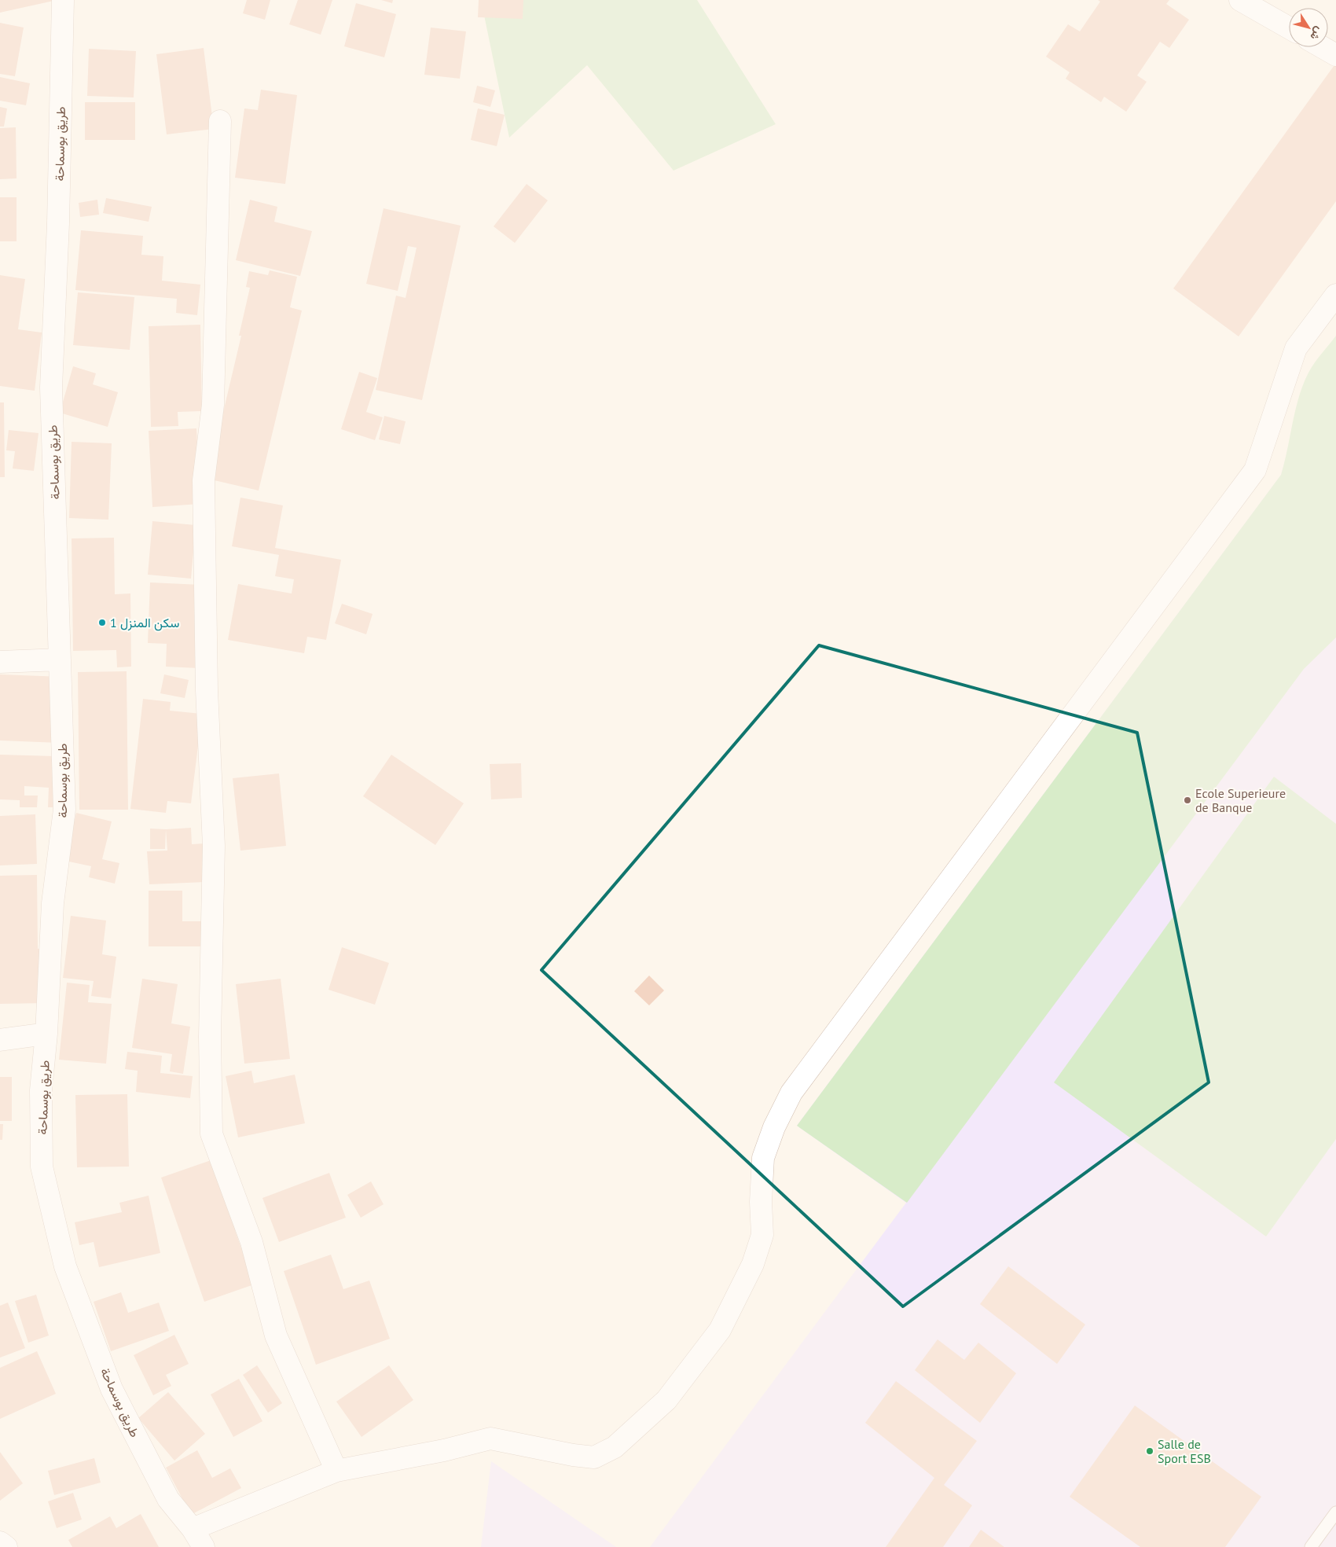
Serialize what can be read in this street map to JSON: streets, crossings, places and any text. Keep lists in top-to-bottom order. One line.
{"streets":{"street":["طريق بوسماحة"]},"places":["سكن المنزل 1","Ecole Superieure de Banque","Salle de Sport ESB"],"north":"bottom right"}
